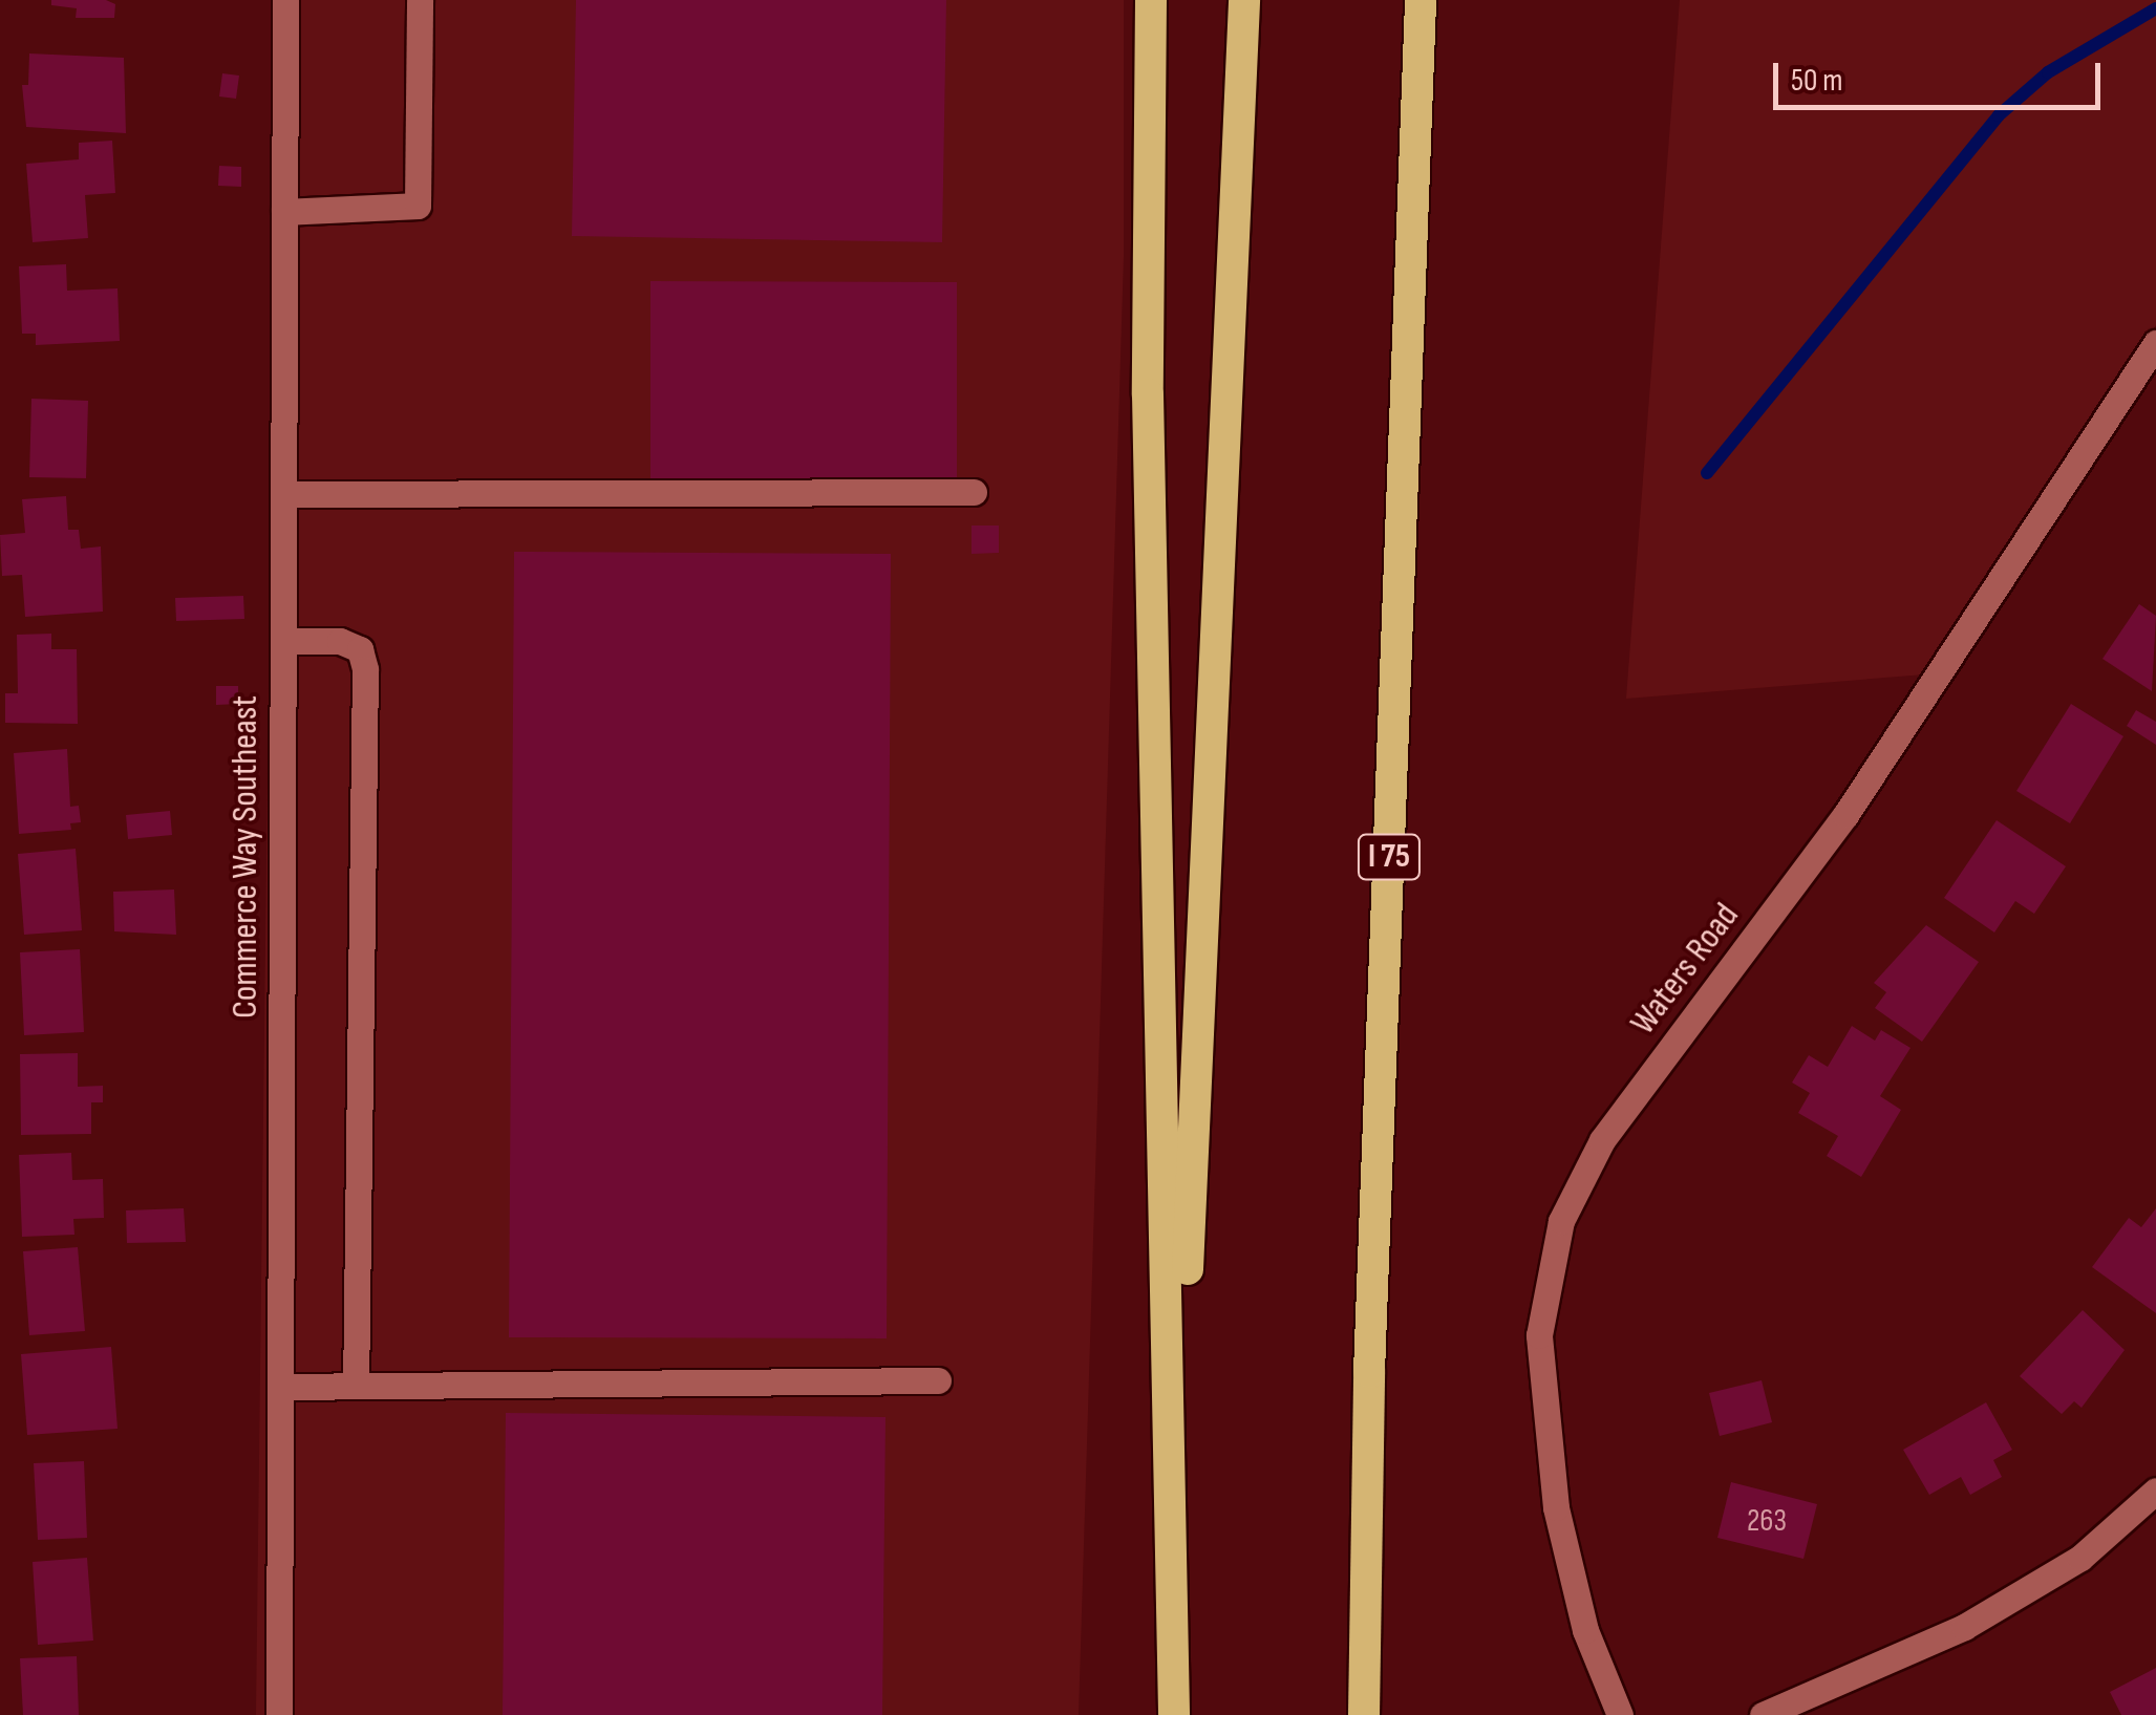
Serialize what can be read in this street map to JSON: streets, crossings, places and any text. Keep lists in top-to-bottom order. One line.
{"streets":{"highway":["I 75"],"street":["Commerce Way Southeast","Waters Road"]},"house_numbers":["263"],"scale_bar":"50 m"}
